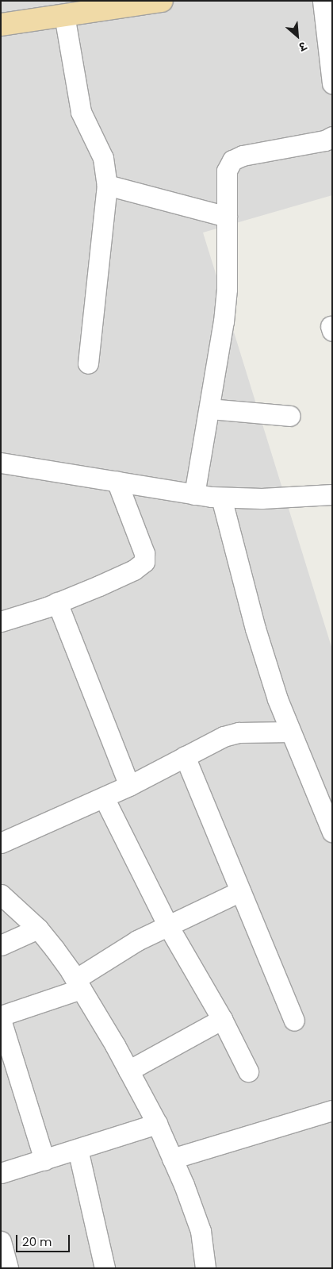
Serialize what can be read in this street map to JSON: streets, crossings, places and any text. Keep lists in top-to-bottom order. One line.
{"scale_bar":"20 m","north":"bottom right"}
